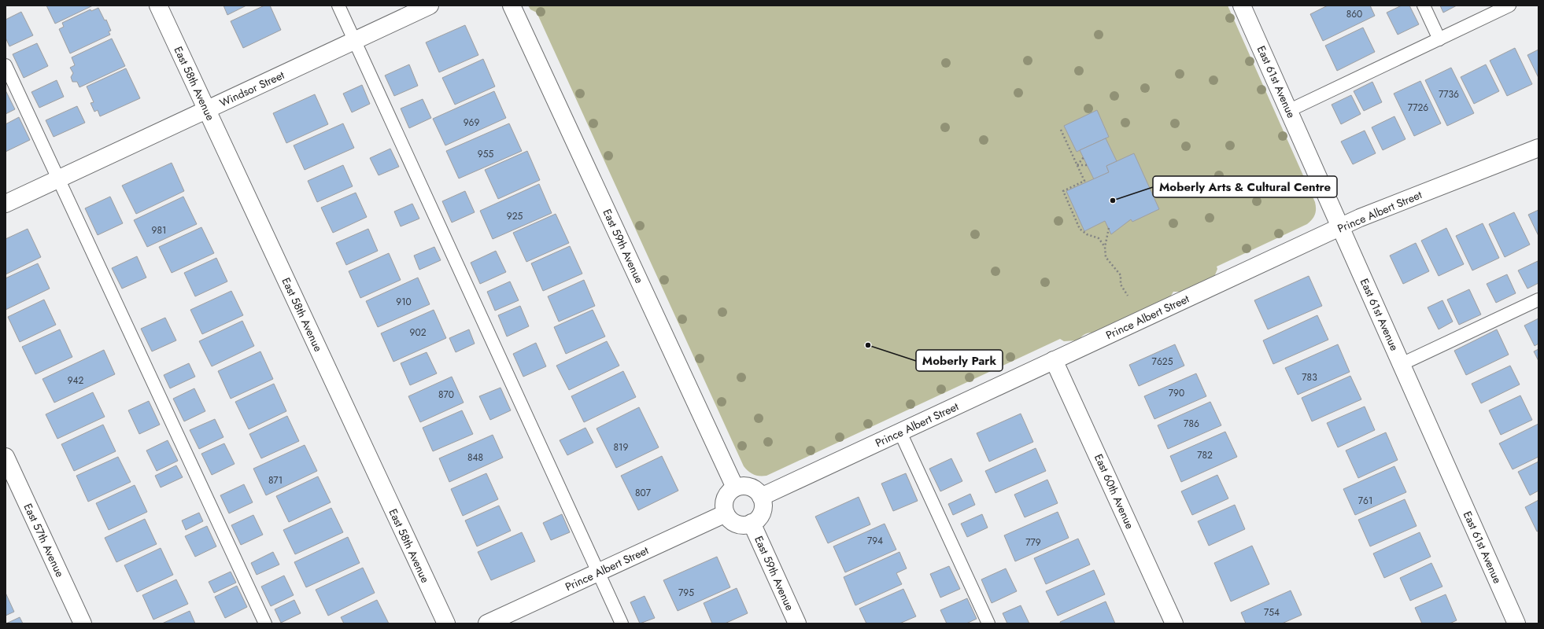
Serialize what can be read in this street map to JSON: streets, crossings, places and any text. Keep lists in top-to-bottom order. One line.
{"streets":{"street":["East 61st Avenue","East 58th Avenue","Windsor Street","Prince Albert Street","East 59th Avenue","East 60th Avenue","East 57th Avenue"]},"crossings":[["East 61st Avenue","Prince Albert Street"],["East 58th Avenue","Windsor Street"],["Prince Albert Street","East 59th Avenue"],["Prince Albert Street","East 60th Avenue"]],"places":["Moberly Arts & Cultural Centre","Moberly Park"],"house_numbers":["860","7736","7726","969","955","925","981","910","902","7625","783","942","790","870","786","819","782","848","871","807","761","794","779","795","754"]}
